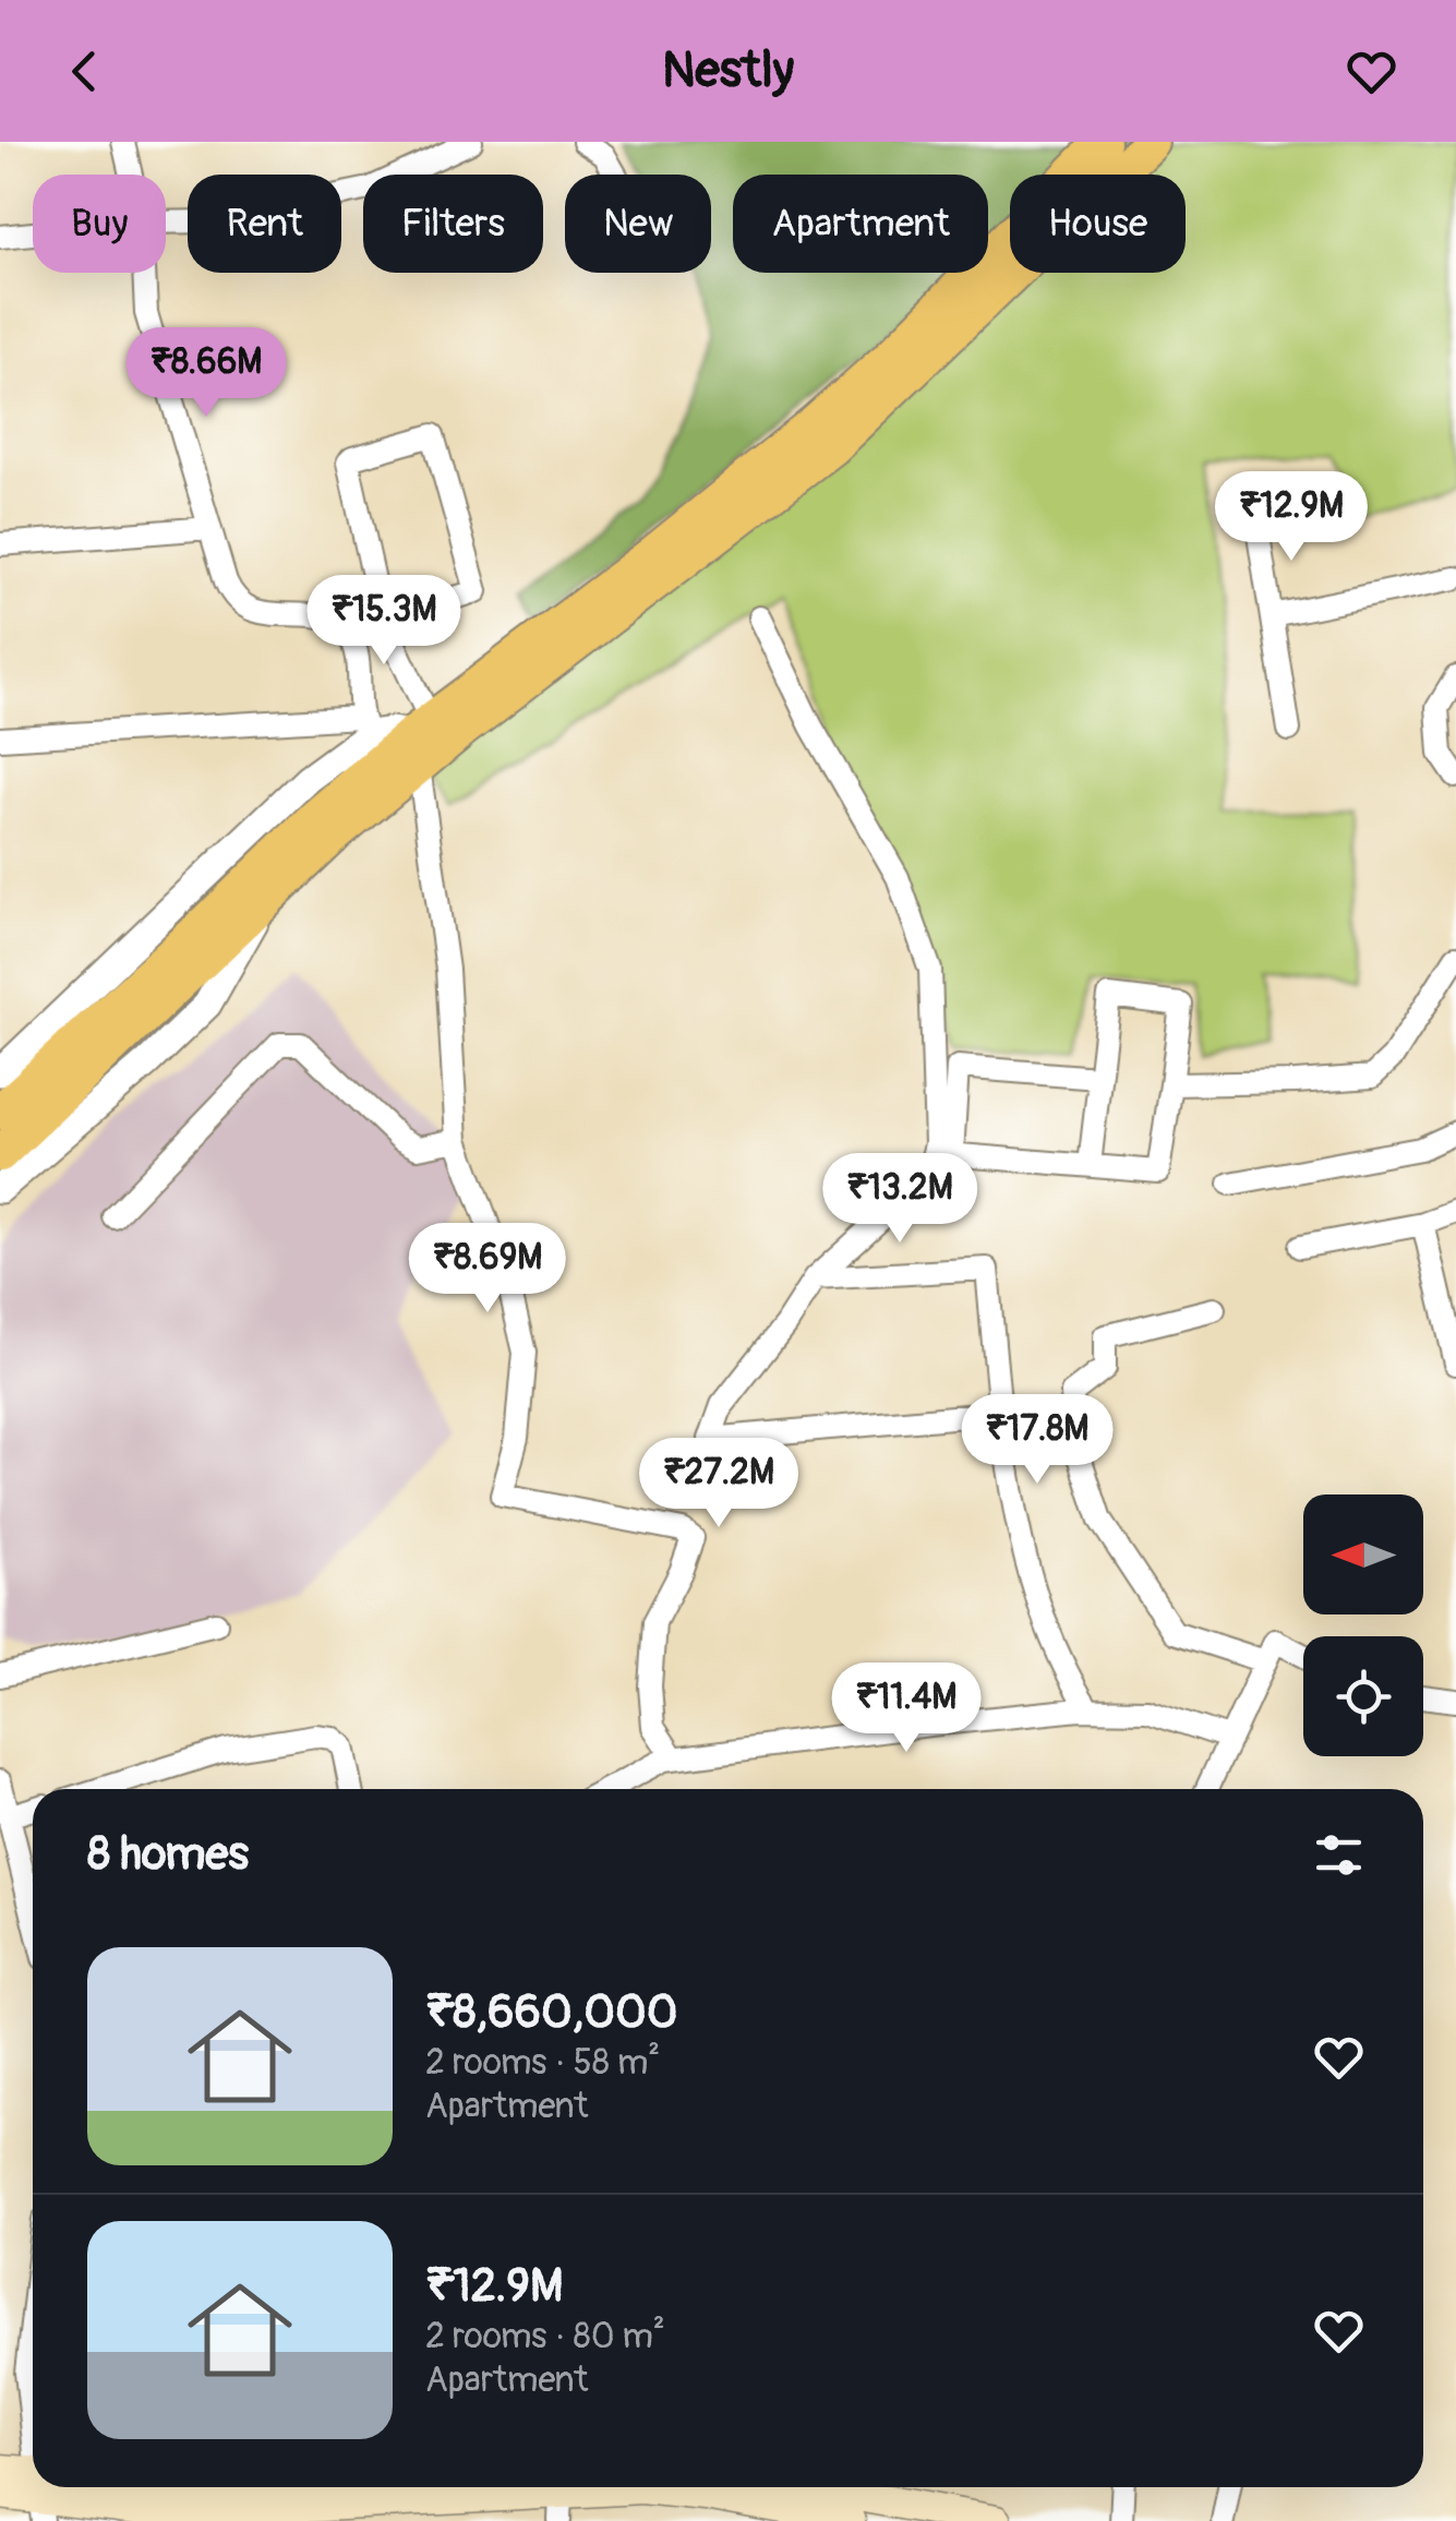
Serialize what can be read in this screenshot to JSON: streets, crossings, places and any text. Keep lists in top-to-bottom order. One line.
{"north":"left","page":{"header":"Nestly","chip":["Buy","Rent","Filters","New","Apartment","House"],"price":["₹8.66M","₹12.9M","₹15.3M","₹13.2M","₹8.69M","₹17.8M","₹27.2M","₹11.4M"],"heading":"8 homes","list":[{"name":"₹8,660,000","note":"2 rooms · 58 m² · Apartment"},{"name":"₹12.9M","note":"2 rooms · 80 m² · Apartment"}]}}
